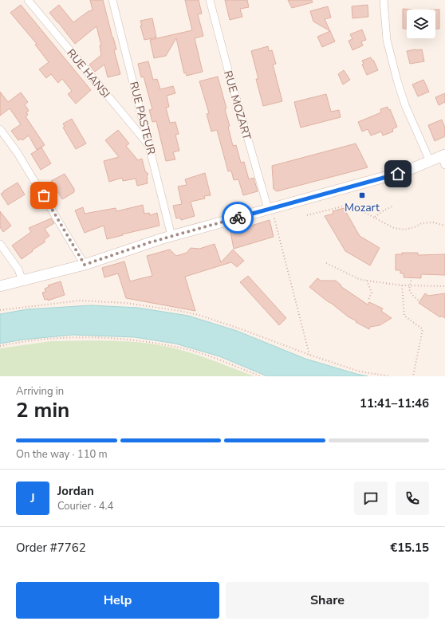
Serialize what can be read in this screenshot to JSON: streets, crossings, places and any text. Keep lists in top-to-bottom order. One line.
{"streets":{"street":["RUE HANSI","RUE MOZART","RUE PASTEUR"]},"crossings":[["RUE HANSI","RUE PASTEUR"]],"places":{"transit":["Mozart"]},"page":{"heading":["2 min","Arriving in","11:41–11:46"],"panel":["Jordan","Courier · 4.4","Order #7762","€15.15"],"bar":"On the way · 110 m","round":"J","buttons":["Help","Share"]}}
